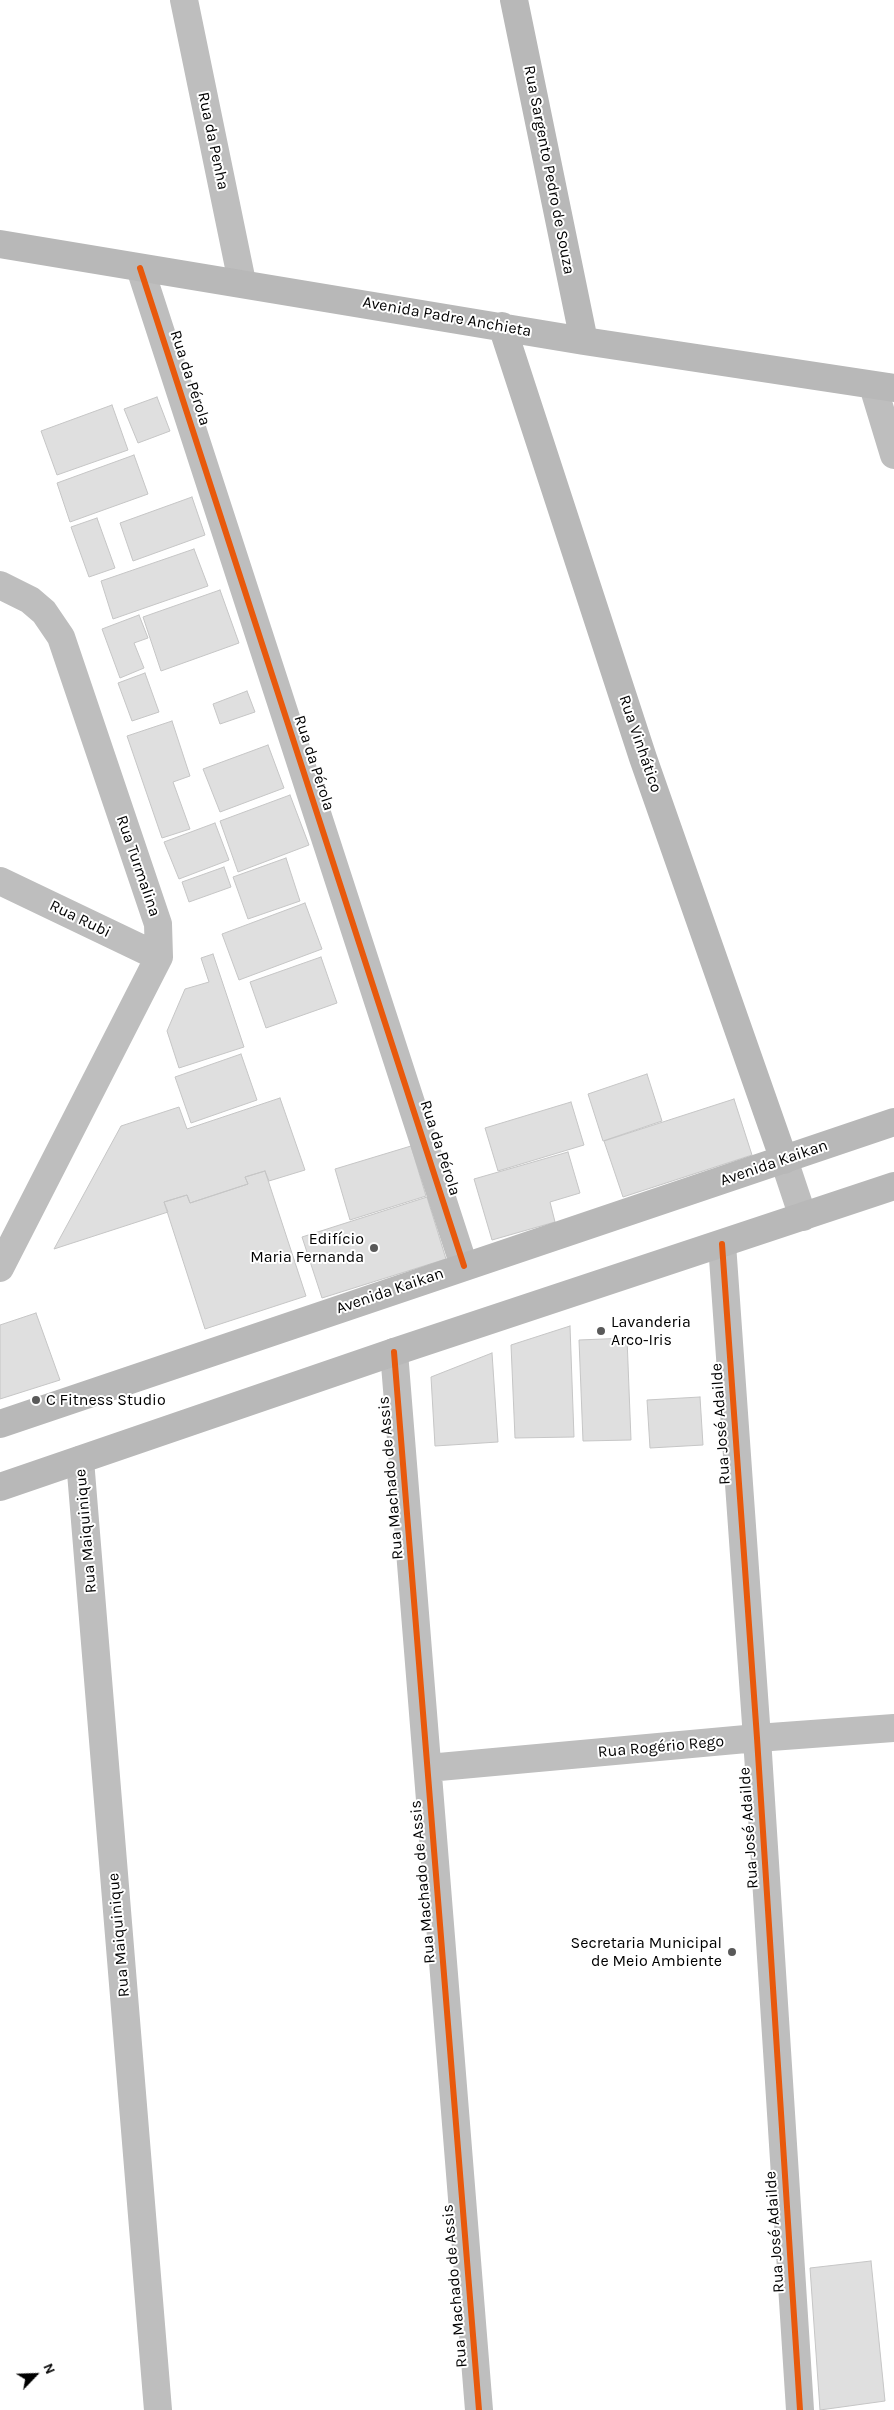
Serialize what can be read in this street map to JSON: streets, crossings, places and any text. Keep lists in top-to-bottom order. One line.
{"streets":{"street":["Rua da Penha","Rua Sargento Pedro de Souza","Avenida Padre Anchieta","Rua da Pérola","Rua Vinhático","Rua Turmalina","Rua Rubi","Avenida Kaikan","Rua José Adailde","Rua Machado de Assis","Rua Maiquinique","Rua Rogério Rego"]},"crossings":[["Rua da Penha","Avenida Padre Anchieta"],["Rua Sargento Pedro de Souza","Avenida Padre Anchieta"],["Avenida Padre Anchieta","Rua da Pérola"],["Avenida Padre Anchieta","Rua Vinhático"],["Rua da Pérola","Avenida Kaikan"],["Rua Vinhático","Avenida Kaikan"],["Rua Turmalina","Rua Rubi"],["Rua José Adailde","Rua Rogério Rego"],["Rua Machado de Assis","Rua Rogério Rego"]],"places":["Edifício Maria Fernanda","Lavanderia Arco-Iris","C Fitness Studio","Secretaria Municipal de Meio Ambiente"],"north":"top right"}
